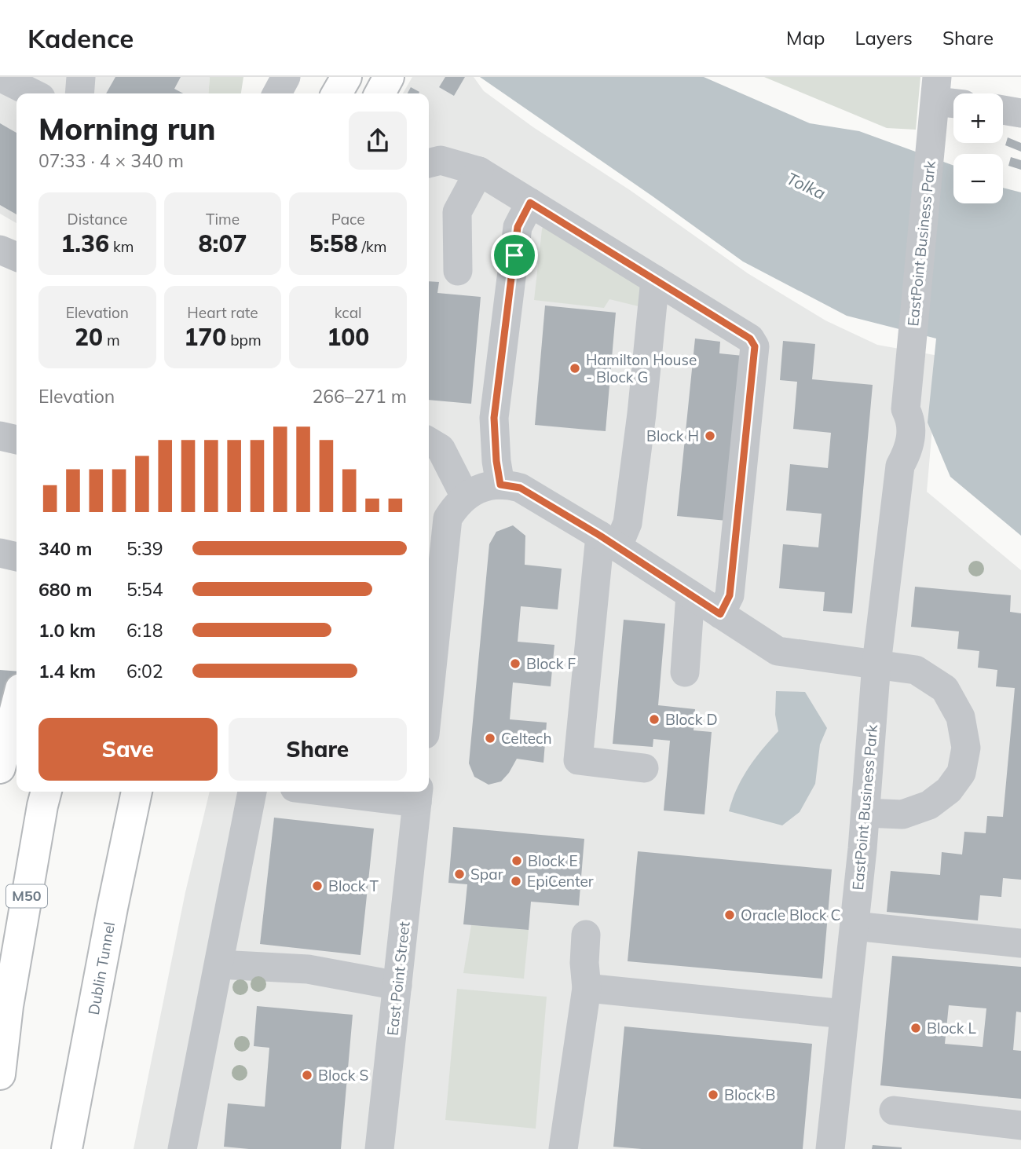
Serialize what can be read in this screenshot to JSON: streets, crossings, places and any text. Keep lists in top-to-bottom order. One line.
{"streets":{"highway":["M50","Dublin Tunnel"],"lane":["EastPoint Business Park","East Point Street"]},"water":["Tolka"],"places":["Hamilton House - Block G","Block H","Block F","Block D","Celtech","Block E","Spar","EpiCenter","Block T","Oracle Block C","Block L","Block S","Block B"],"page":{"header":"Kadence","nav":["Map","Layers","Share"],"map_buttons":["+","−"],"heading":["Morning run","07:33 · 4 × 340 m"],"stats":[["Distance","1.36 km"],["Time","8:07"],["Pace","5:58 /km"],["Elevation","20 m"],["Heart rate","170 bpm"],["kcal","100"]],"chart":["Elevation","266–271 m"],"list":[{"name":"340 m","note":"5:39"},{"name":"680 m","note":"5:54"},{"name":"1.0 km","note":"6:18"},{"name":"1.4 km","note":"6:02"}],"buttons":["Save","Share"]}}
